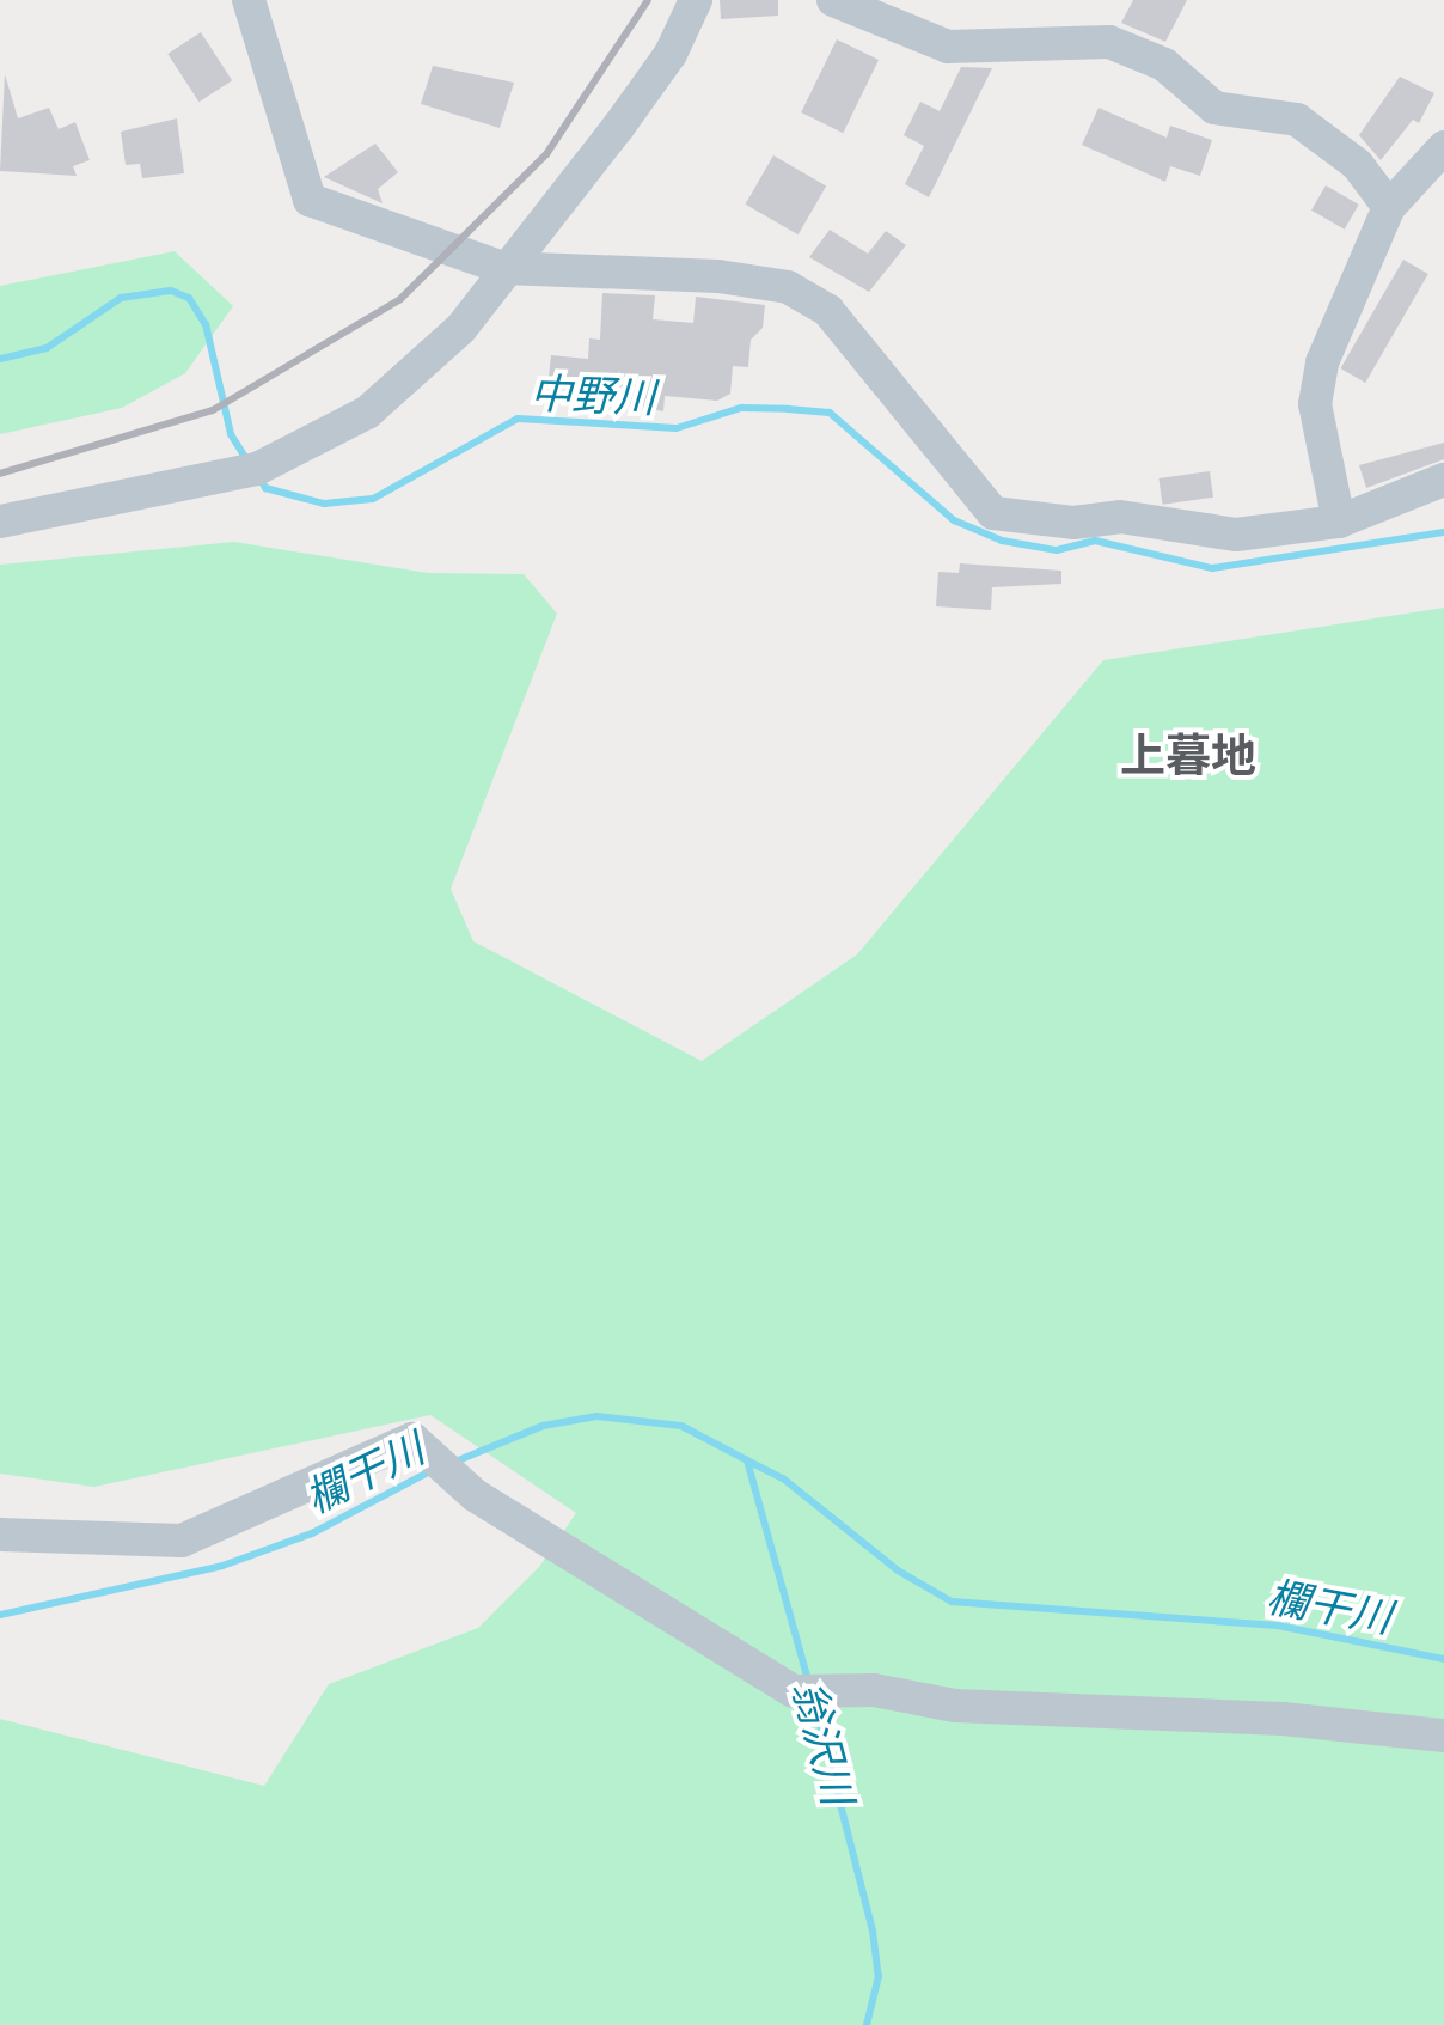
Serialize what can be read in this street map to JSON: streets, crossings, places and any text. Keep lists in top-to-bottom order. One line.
{"districts":["上暮地"],"water":["中野川","欄干川","翁沢川"]}
